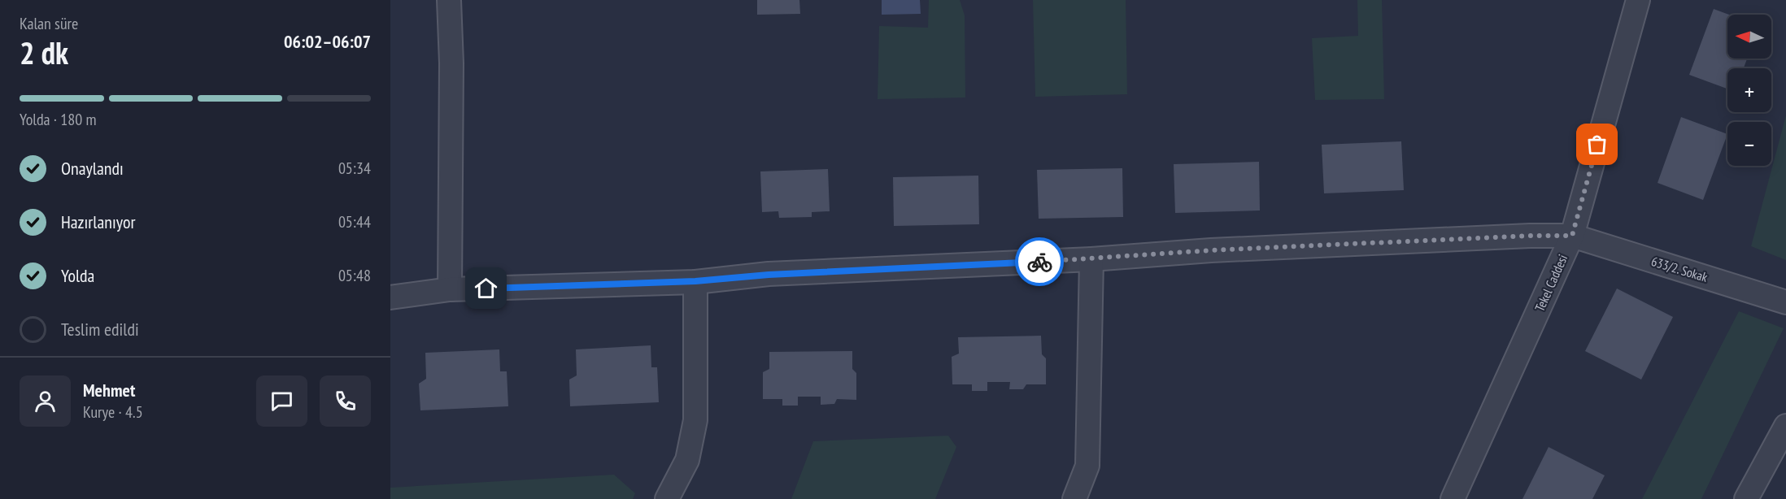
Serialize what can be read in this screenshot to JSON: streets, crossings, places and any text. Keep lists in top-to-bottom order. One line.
{"streets":{"street":["633/2. Sokak","Tekel Caddesi"]},"crossings":[["633/2. Sokak","Tekel Caddesi"]],"north":"left","page":{"heading":["2 dk","Kalan süre","06:02–06:07"],"panel":["Mehmet","Kurye · 4.5"],"map_buttons":["+","−"],"bar":"Yolda · 180 m","list":[["Onaylandı","05:34"],["Hazırlanıyor","05:44"],["Yolda","05:48"],"Teslim edildi"]}}
